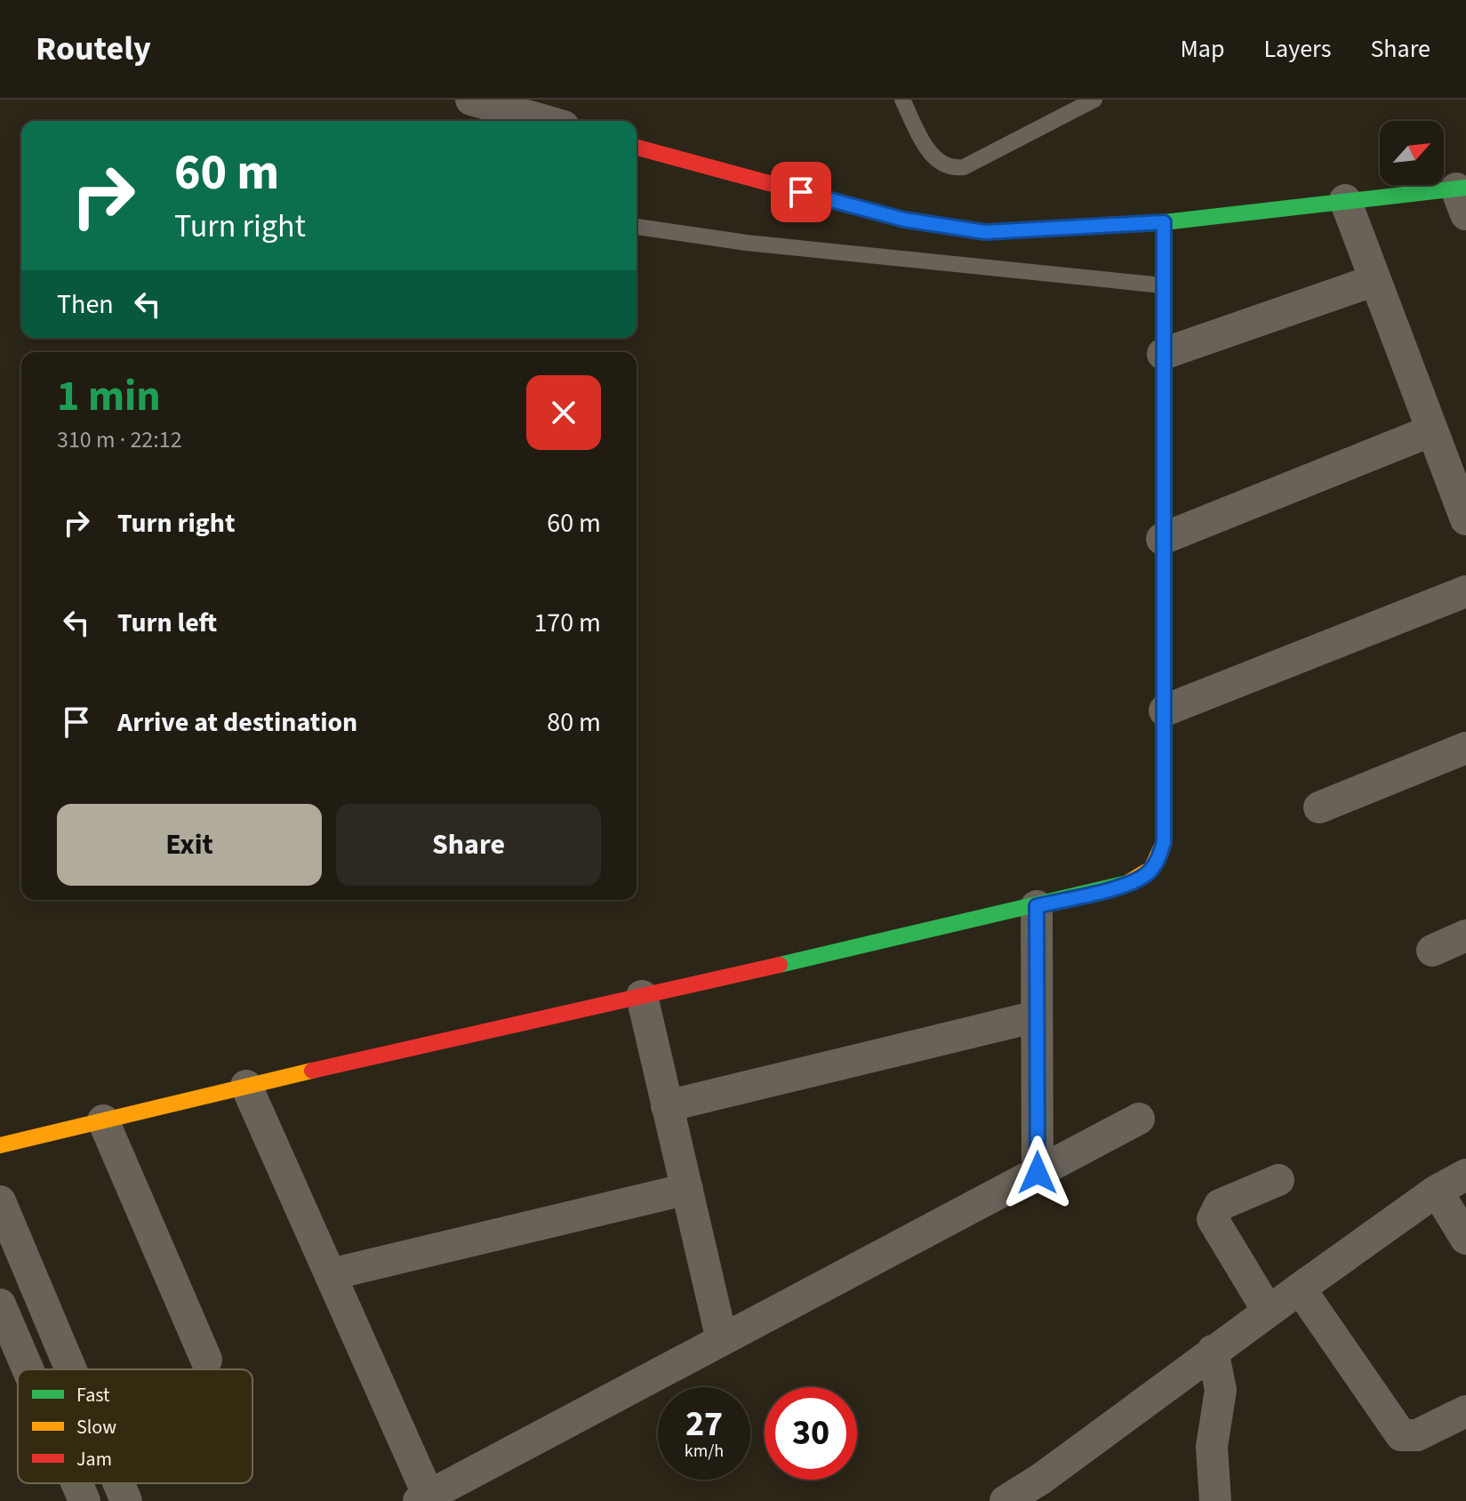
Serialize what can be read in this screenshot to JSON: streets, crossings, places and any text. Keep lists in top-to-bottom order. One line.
{"legend":["Fast","Slow","Jam"],"north":"top right","page":{"header":"Routely","nav":["Map","Layers","Share"],"turn":["60 m","Turn right"],"then":"Then","heading":["1 min","310 m · 22:12"],"list":[{"name":"Turn right","value":"60 m"},{"name":"Turn left","value":"170 m"},{"name":"Arrive at destination","value":"80 m"}],"buttons":["Exit","Share"],"speed":"27 km/h","limit":"30"}}
